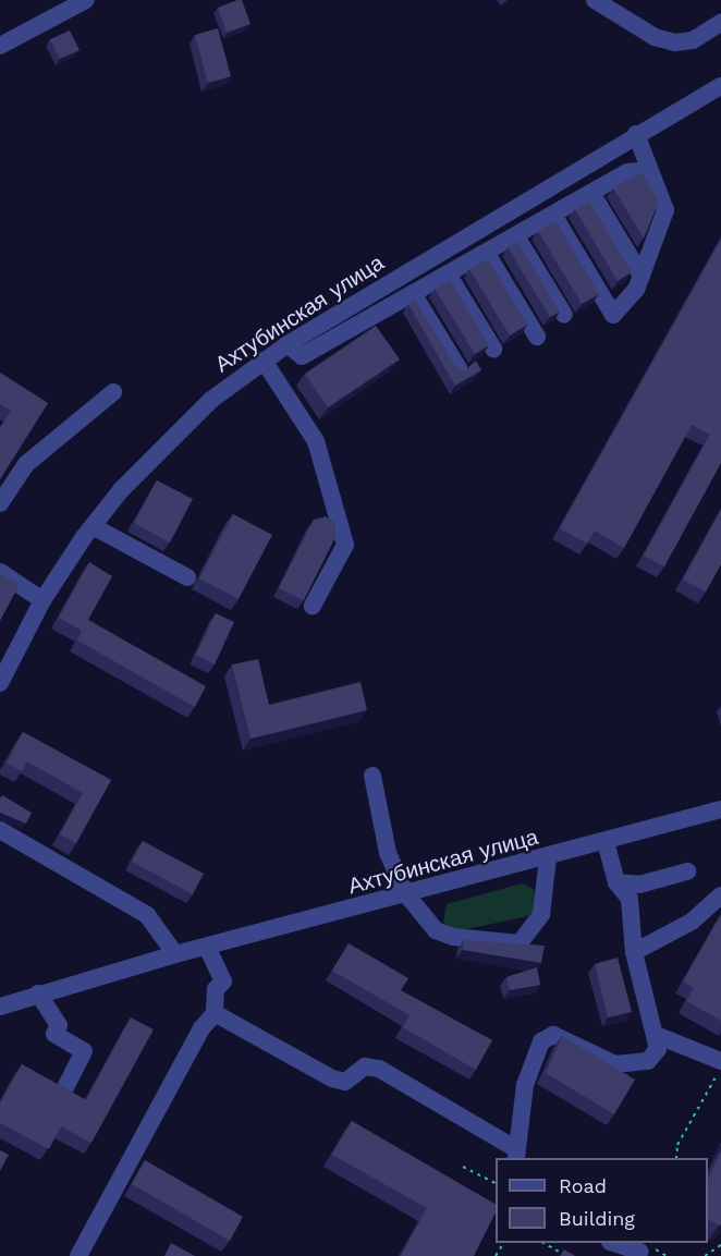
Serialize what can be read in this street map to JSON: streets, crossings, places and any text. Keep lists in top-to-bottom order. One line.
{"streets":{"street":["Ахтубинская улица"]},"legend":["Road","Building"]}
